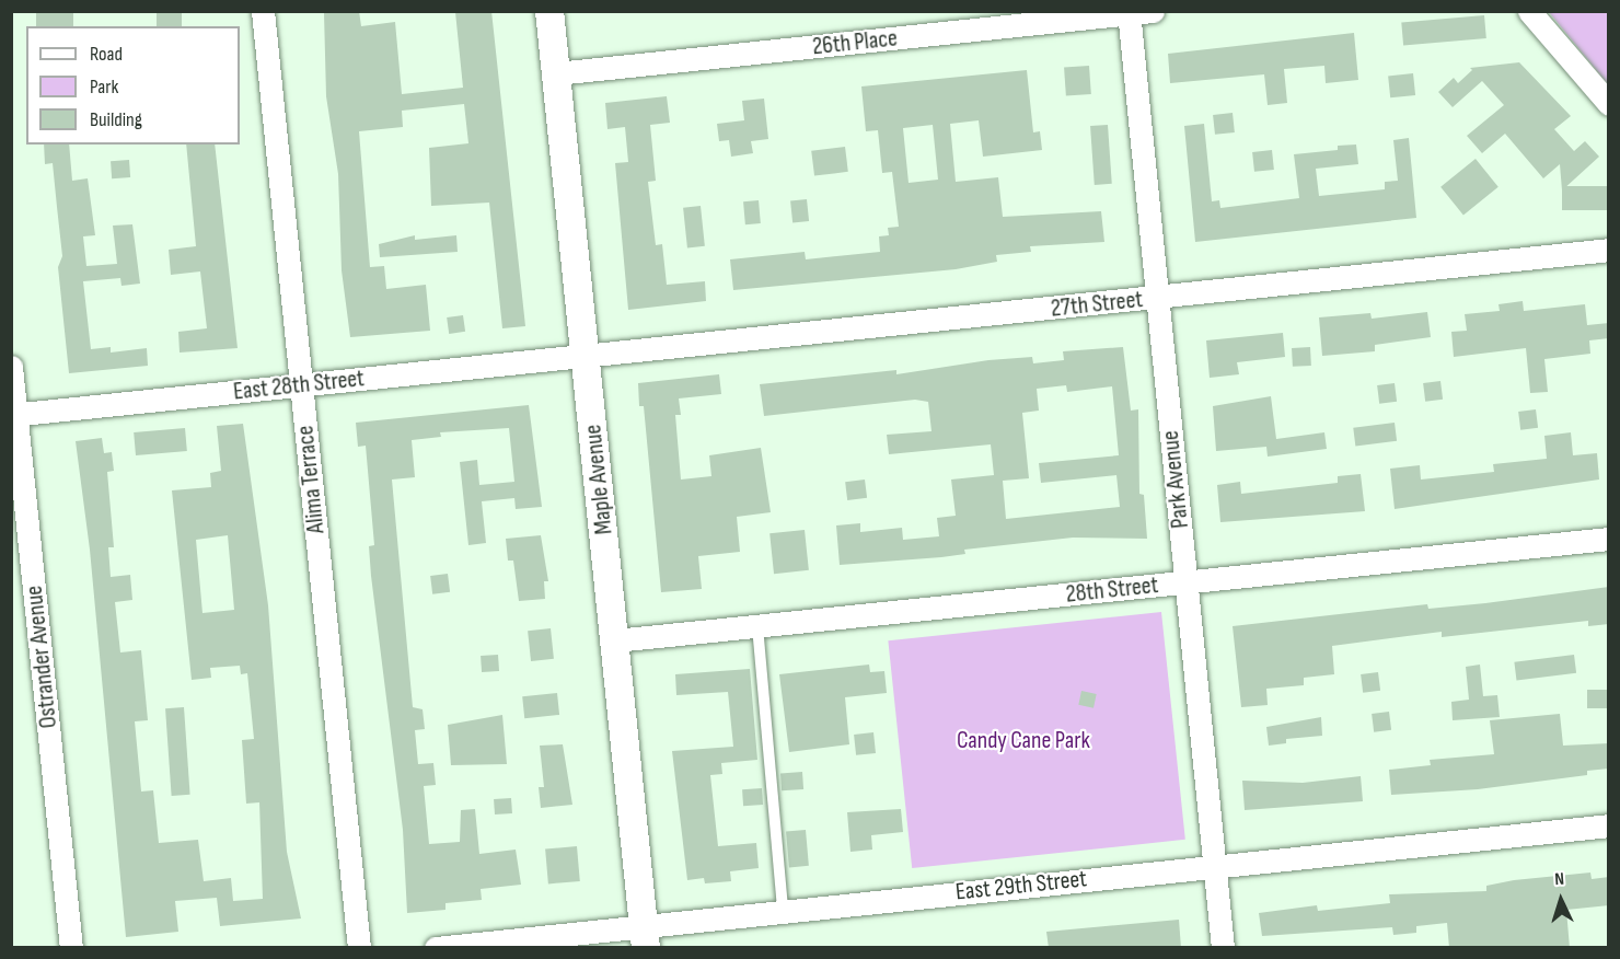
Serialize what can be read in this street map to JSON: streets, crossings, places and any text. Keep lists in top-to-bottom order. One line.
{"streets":{"street":["26th Place","27th Street","East 28th Street","Alima Terrace","Maple Avenue","Park Avenue","28th Street","Ostrander Avenue","East 29th Street"]},"crossings":[["26th Place","Maple Avenue"],["26th Place","Park Avenue"],["27th Street","East 28th Street"],["27th Street","Maple Avenue"],["27th Street","Park Avenue"],["East 28th Street","Alima Terrace"],["East 28th Street","Maple Avenue"],["East 28th Street","Ostrander Avenue"],["Maple Avenue","28th Street"],["Maple Avenue","East 29th Street"],["Park Avenue","28th Street"],["Park Avenue","East 29th Street"]],"parks":["Candy Cane Park"],"legend":["Road","Park","Building"],"north":"top"}
